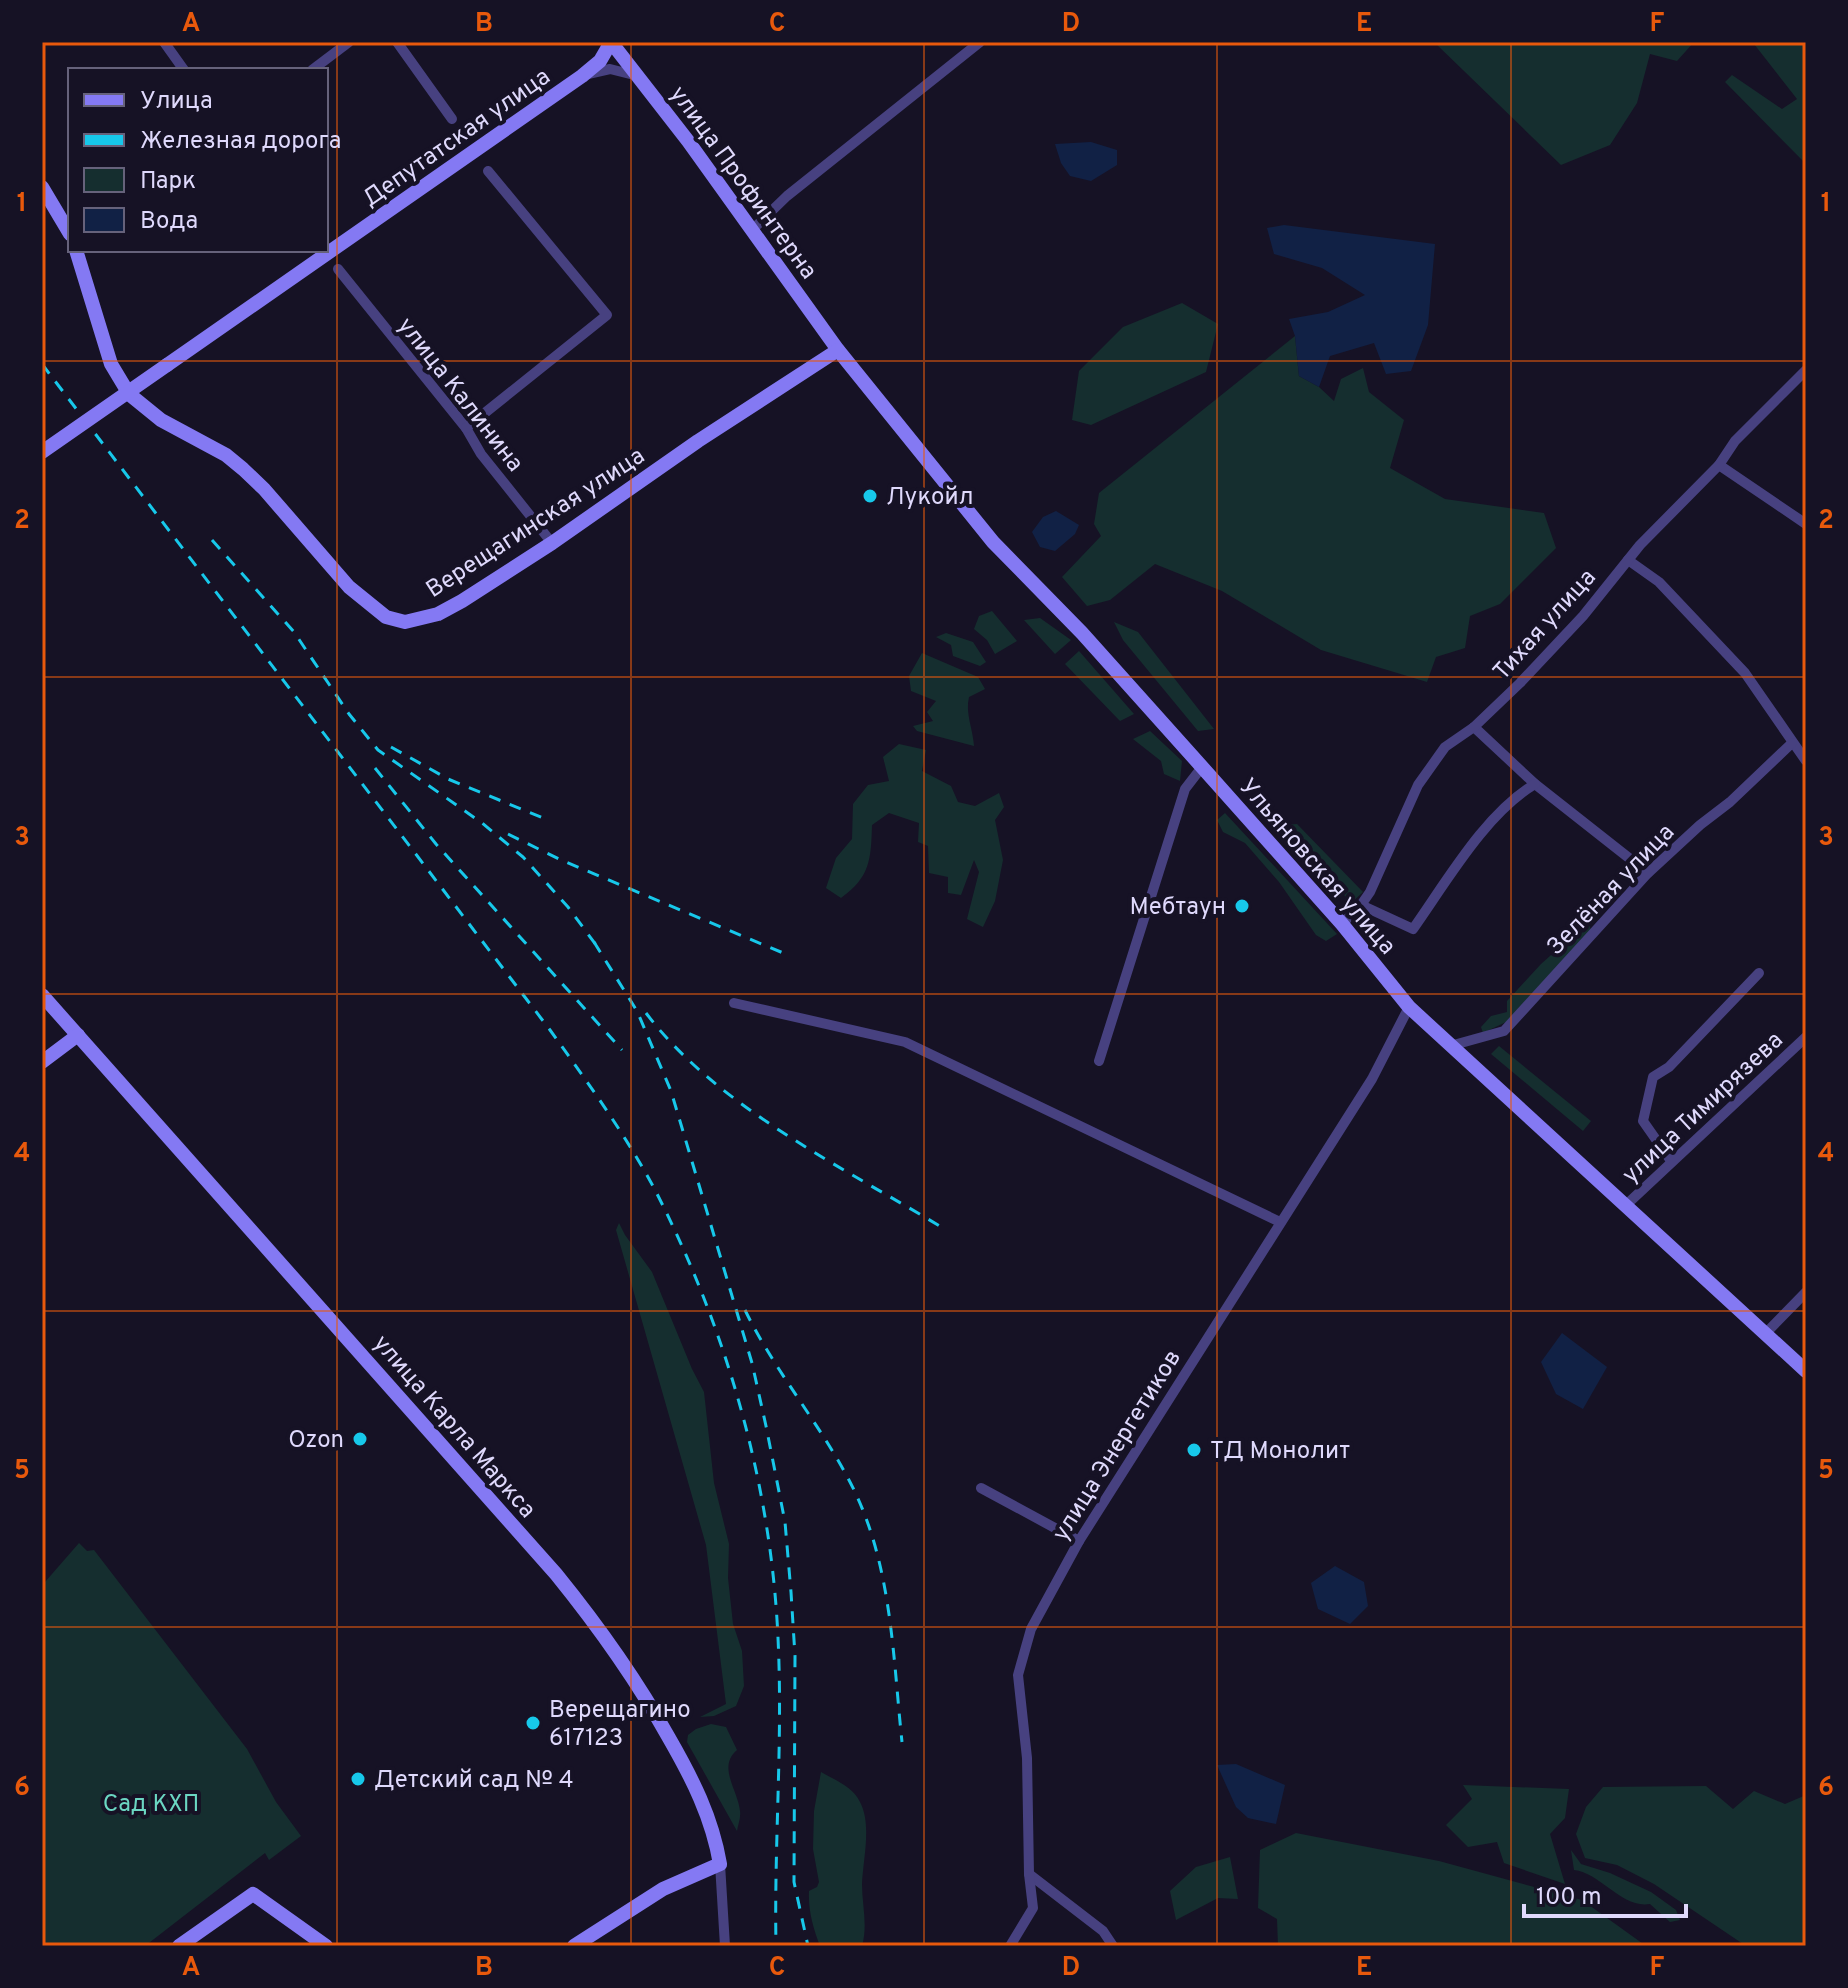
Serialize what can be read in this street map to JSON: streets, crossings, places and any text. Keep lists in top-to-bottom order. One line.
{"streets":{"main road":["Депутатская улица","улица Профинтерна","Верещагинская улица","Ульяновская улица","улица Карла Маркса"],"street":["улица Калинина","Тихая улица","Зелёная улица","улица Тимирязева","улица Энергетиков"]},"crossings":[["Депутатская улица","улица Профинтерна"],["улица Профинтерна","Верещагинская улица"],["улица Профинтерна","Ульяновская улица"],["улица Калинина","Верещагинская улица"],["Верещагинская улица","Ульяновская улица"],["Тихая улица","Ульяновская улица"],["Ульяновская улица","Зелёная улица"],["Ульяновская улица","улица Тимирязева"],["Ульяновская улица","улица Энергетиков"]],"parks":["Сад КХП"],"places":["Лукойл","Мебтаун","Ozon","ТД Монолит","Верещагино 617123","Детский сад № 4"],"legend":["Улица","Железная дорога","Парк","Вода"],"scale_bar":"100 m","grid":{"columns":["A","B","C","D","E","F"],"rows":["1","2","3","4","5","6"]}}
